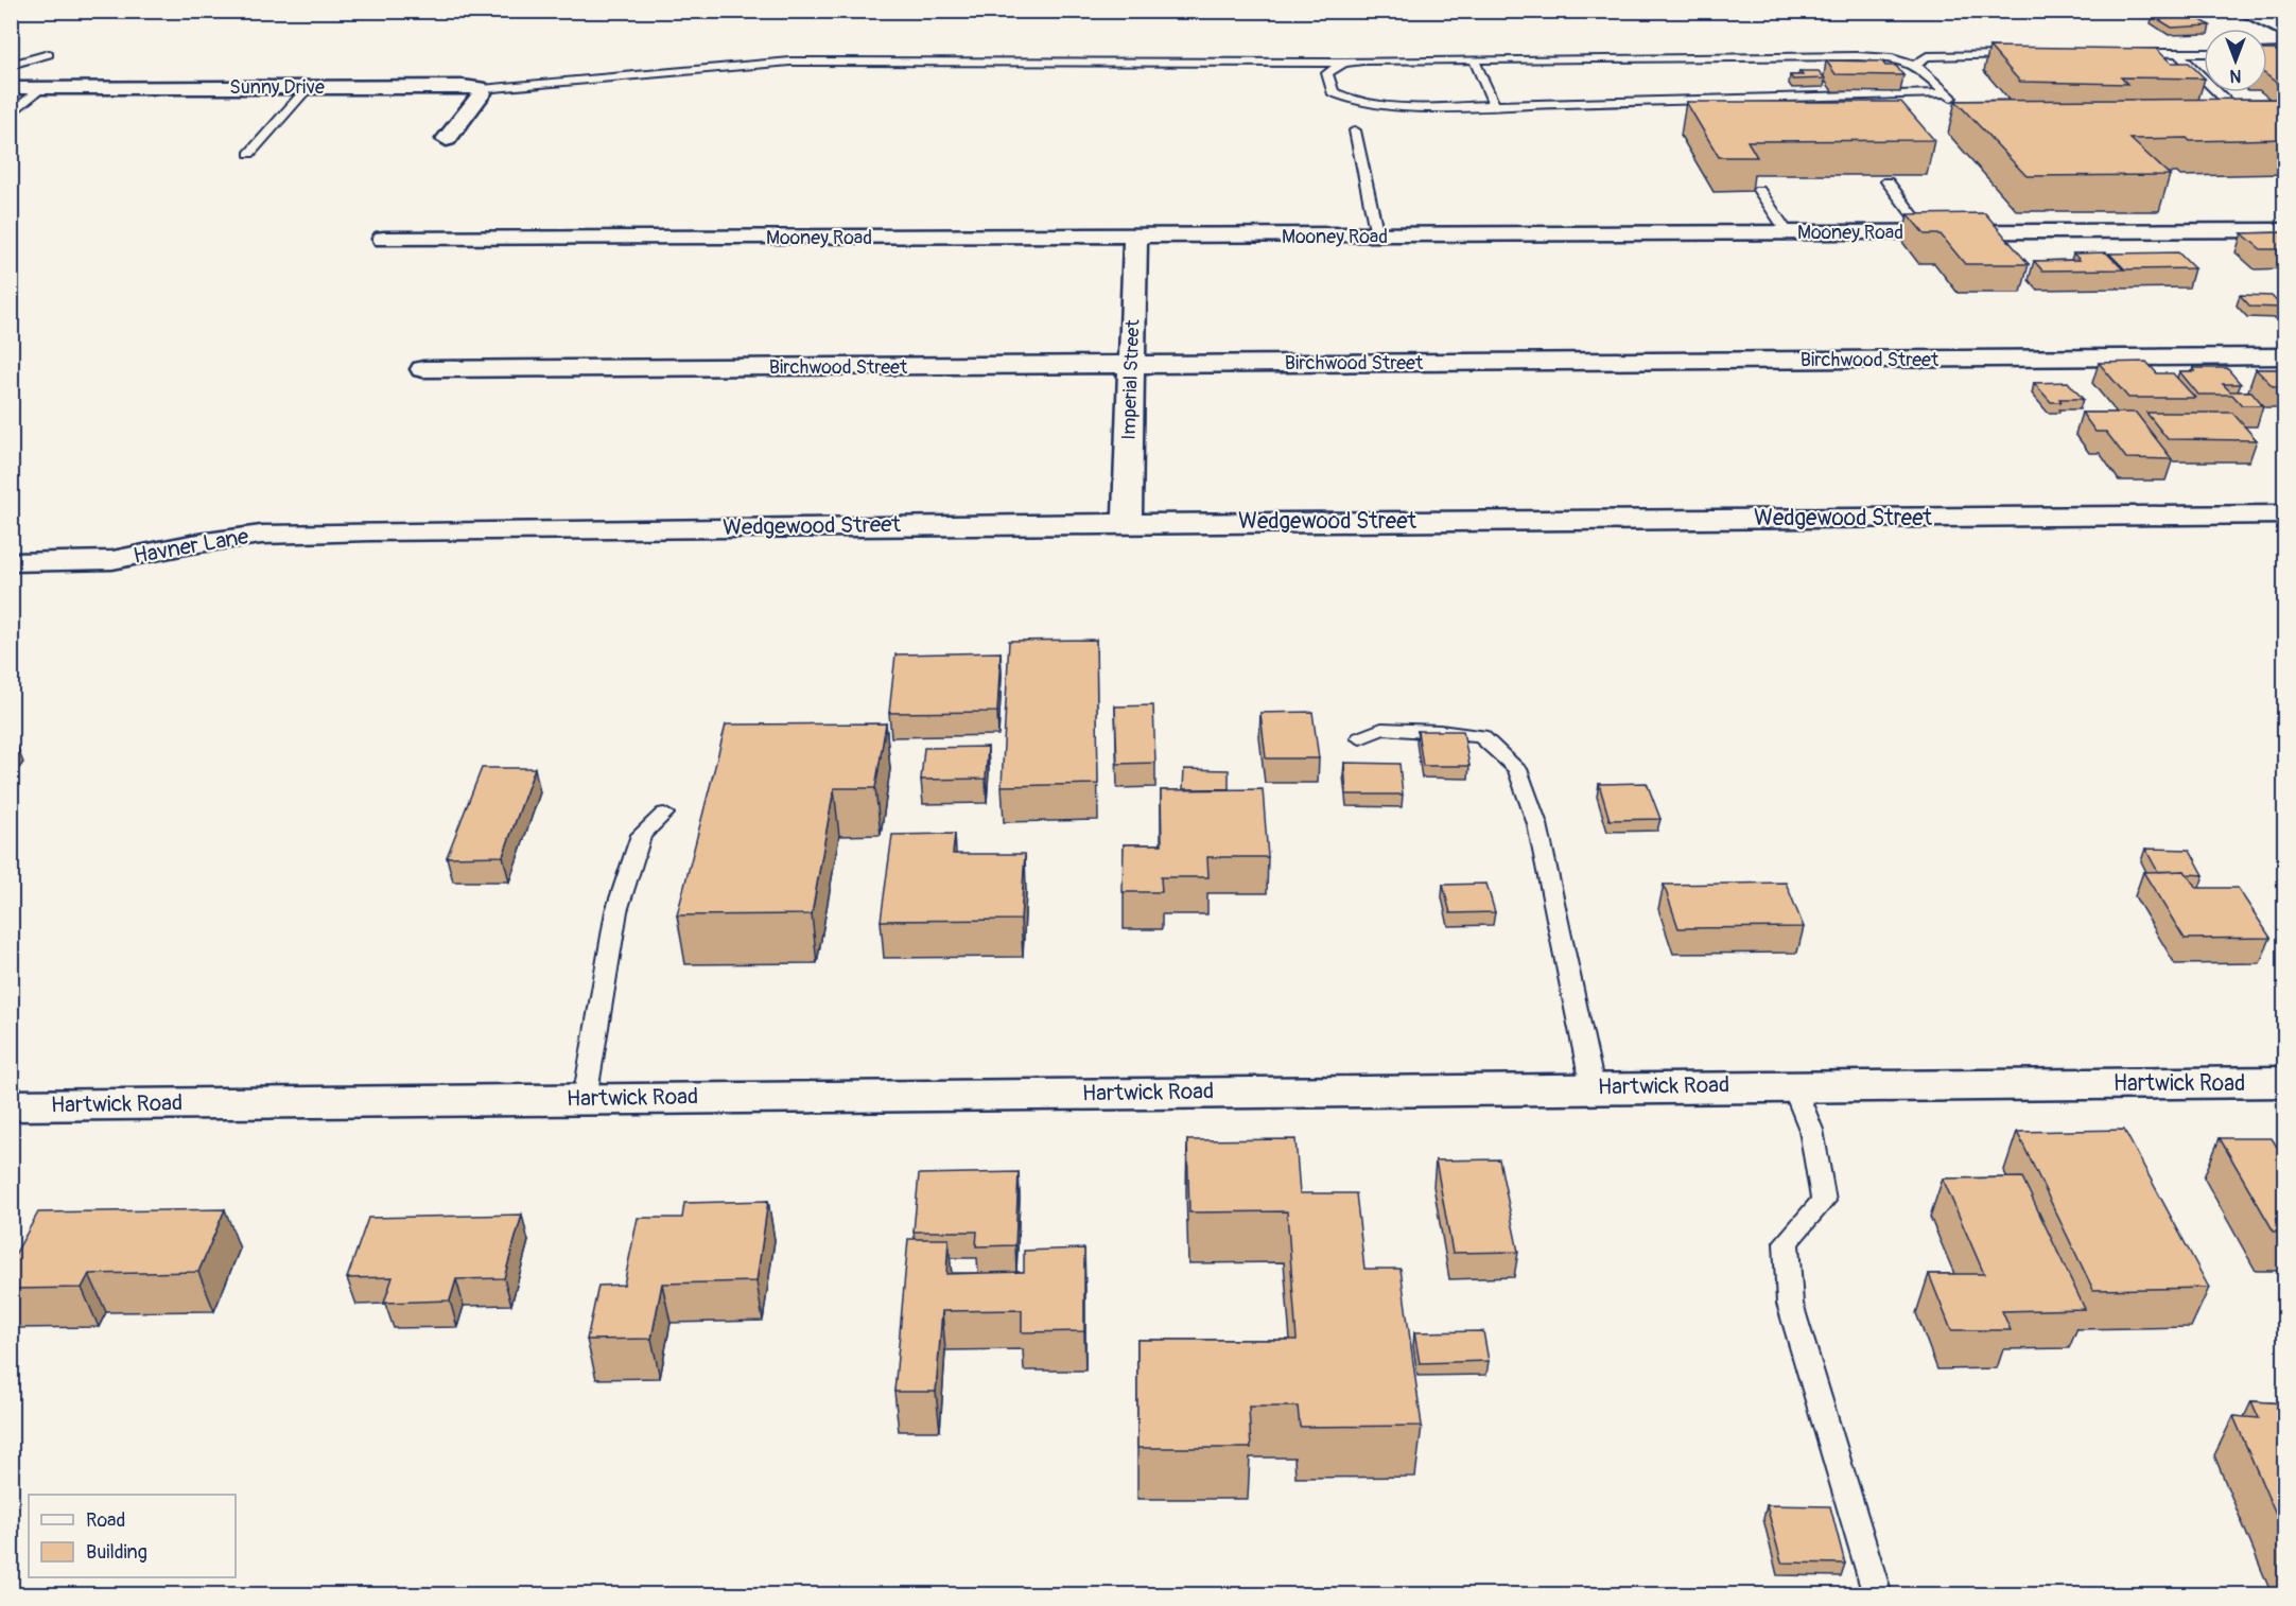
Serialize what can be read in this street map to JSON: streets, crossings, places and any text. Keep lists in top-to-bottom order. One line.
{"streets":{"street":["Sunny Drive","Mooney Road","Birchwood Street","Imperial Street","Wedgewood Street","Havner Lane","Hartwick Road"]},"crossings":[["Mooney Road","Imperial Street"],["Birchwood Street","Imperial Street"],["Imperial Street","Wedgewood Street"],["Wedgewood Street","Havner Lane"]],"legend":["Road","Building"],"north":"bottom"}
